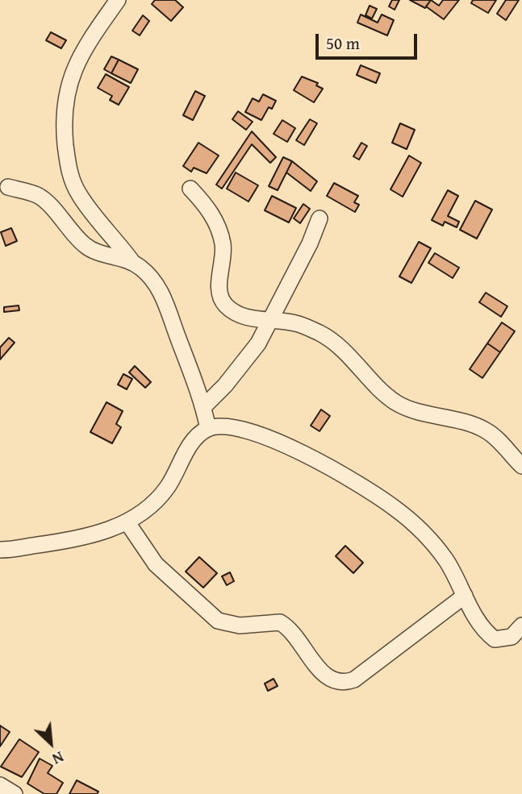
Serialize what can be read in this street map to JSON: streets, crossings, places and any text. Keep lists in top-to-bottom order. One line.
{"scale_bar":"50 m","north":"bottom right"}
